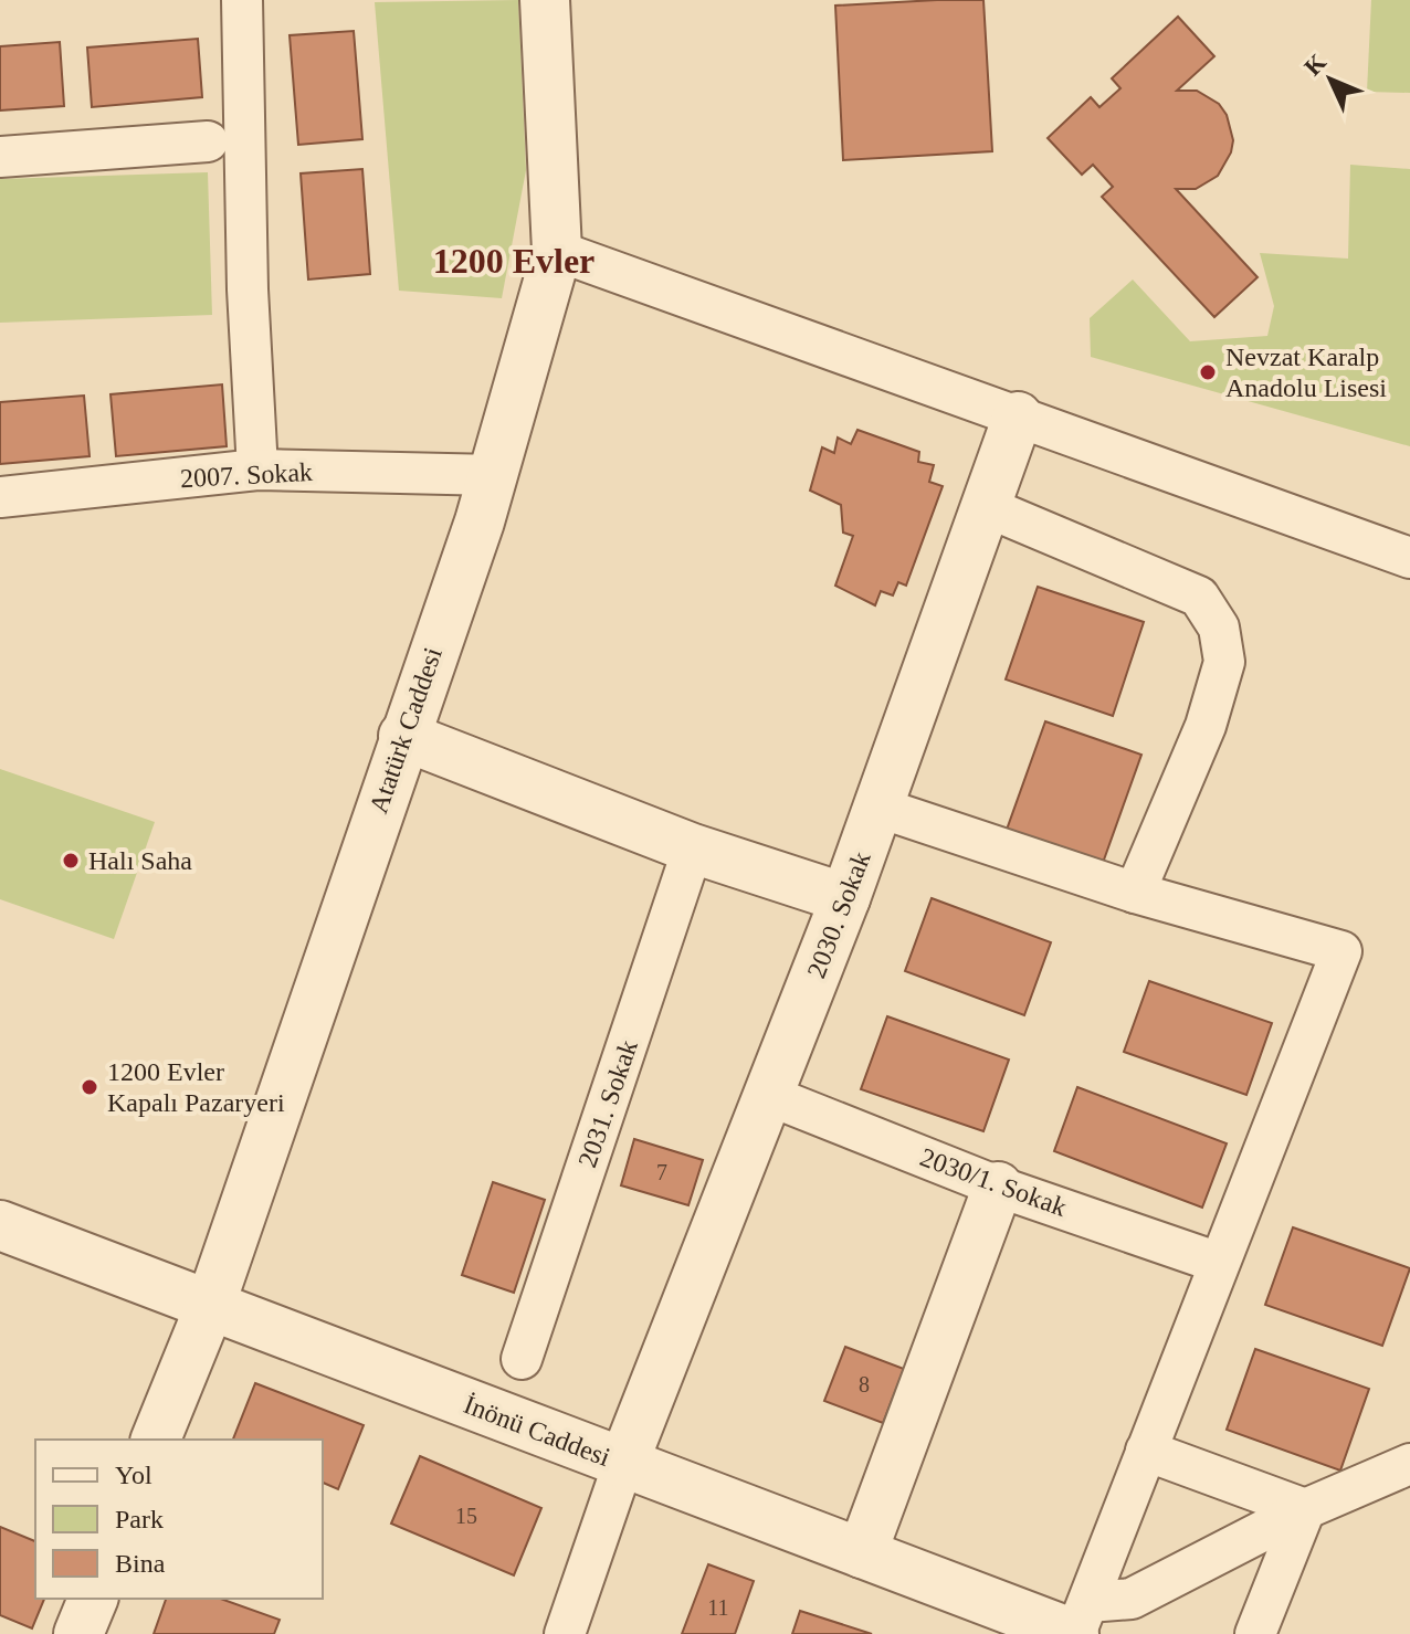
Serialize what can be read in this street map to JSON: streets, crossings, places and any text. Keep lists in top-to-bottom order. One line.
{"streets":{"street":["2007. Sokak","Atatürk Caddesi","2030. Sokak","2031. Sokak","2030/1. Sokak","İnönü Caddesi"]},"crossings":[["2007. Sokak","Atatürk Caddesi"],["Atatürk Caddesi","İnönü Caddesi"],["2030. Sokak","2030/1. Sokak"],["2030. Sokak","İnönü Caddesi"]],"districts":["1200 Evler"],"places":["Nevzat Karalp Anadolu Lisesi","Halı Saha","1200 Evler Kapalı Pazaryeri"],"house_numbers":["7","8","15","11"],"legend":["Yol","Park","Bina"],"north":"top left"}
